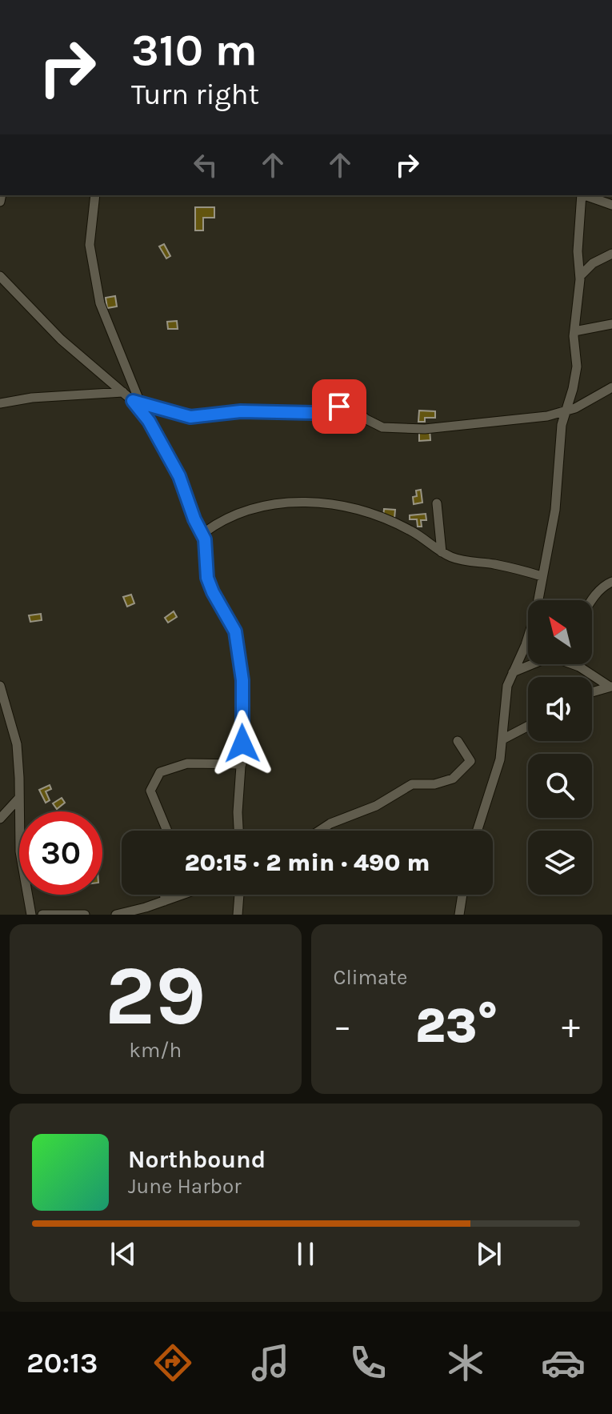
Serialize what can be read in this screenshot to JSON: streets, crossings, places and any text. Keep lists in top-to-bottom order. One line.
{"north":"top left","page":{"turn":["310 m","Turn right"],"limit":"30","trip":"20:15 · 2 min · 490 m","tile":[["29","km/h"],"Climate"],"heat":["−","23°","+"],"song":["Northbound","June Harbor"],"tabs":"20:13"}}
